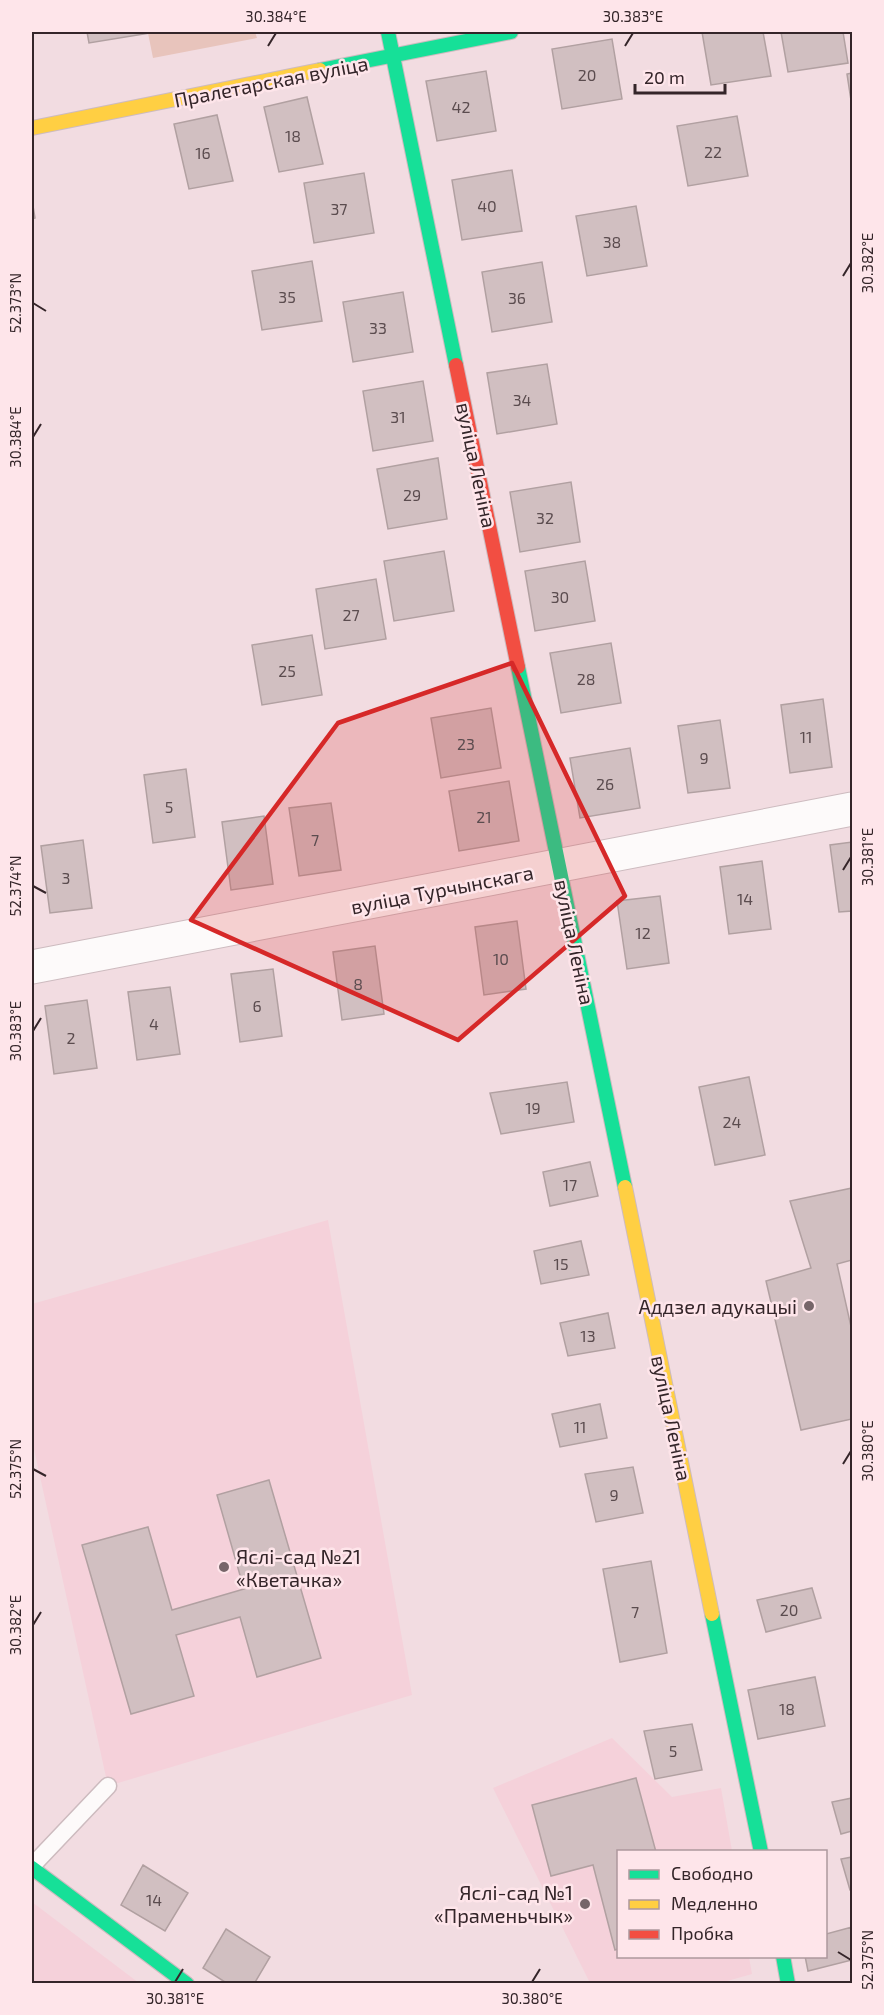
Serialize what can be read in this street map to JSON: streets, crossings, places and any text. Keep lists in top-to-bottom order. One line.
{"streets":{"street":["Пралетарская вуліца","вуліца Леніна","вуліца Турчынскага"]},"crossings":[["Пралетарская вуліца","вуліца Леніна"],["вуліца Леніна","вуліца Турчынскага"]],"places":["Аддзел адукацыі","Яслі-сад №21 «Кветачка»","Яслі-сад №1 «Праменьчык»"],"house_numbers":["20","42","18","22","16","40","37","38","35","36","33","34","31","29","32","30","27","25","28","11","23","9","26","5","21","7","3","14","12","10","8","6","4","2","19","24","17","15","13","11","9","20","7","18","5","14"],"legend":["Свободно","Медленно","Пробка"],"scale_bar":"20 m","coordinates":["30.384°E","30.383°E","30.382°E","52.373°N","30.381°E","52.374°N","30.380°E","52.375°N"]}
